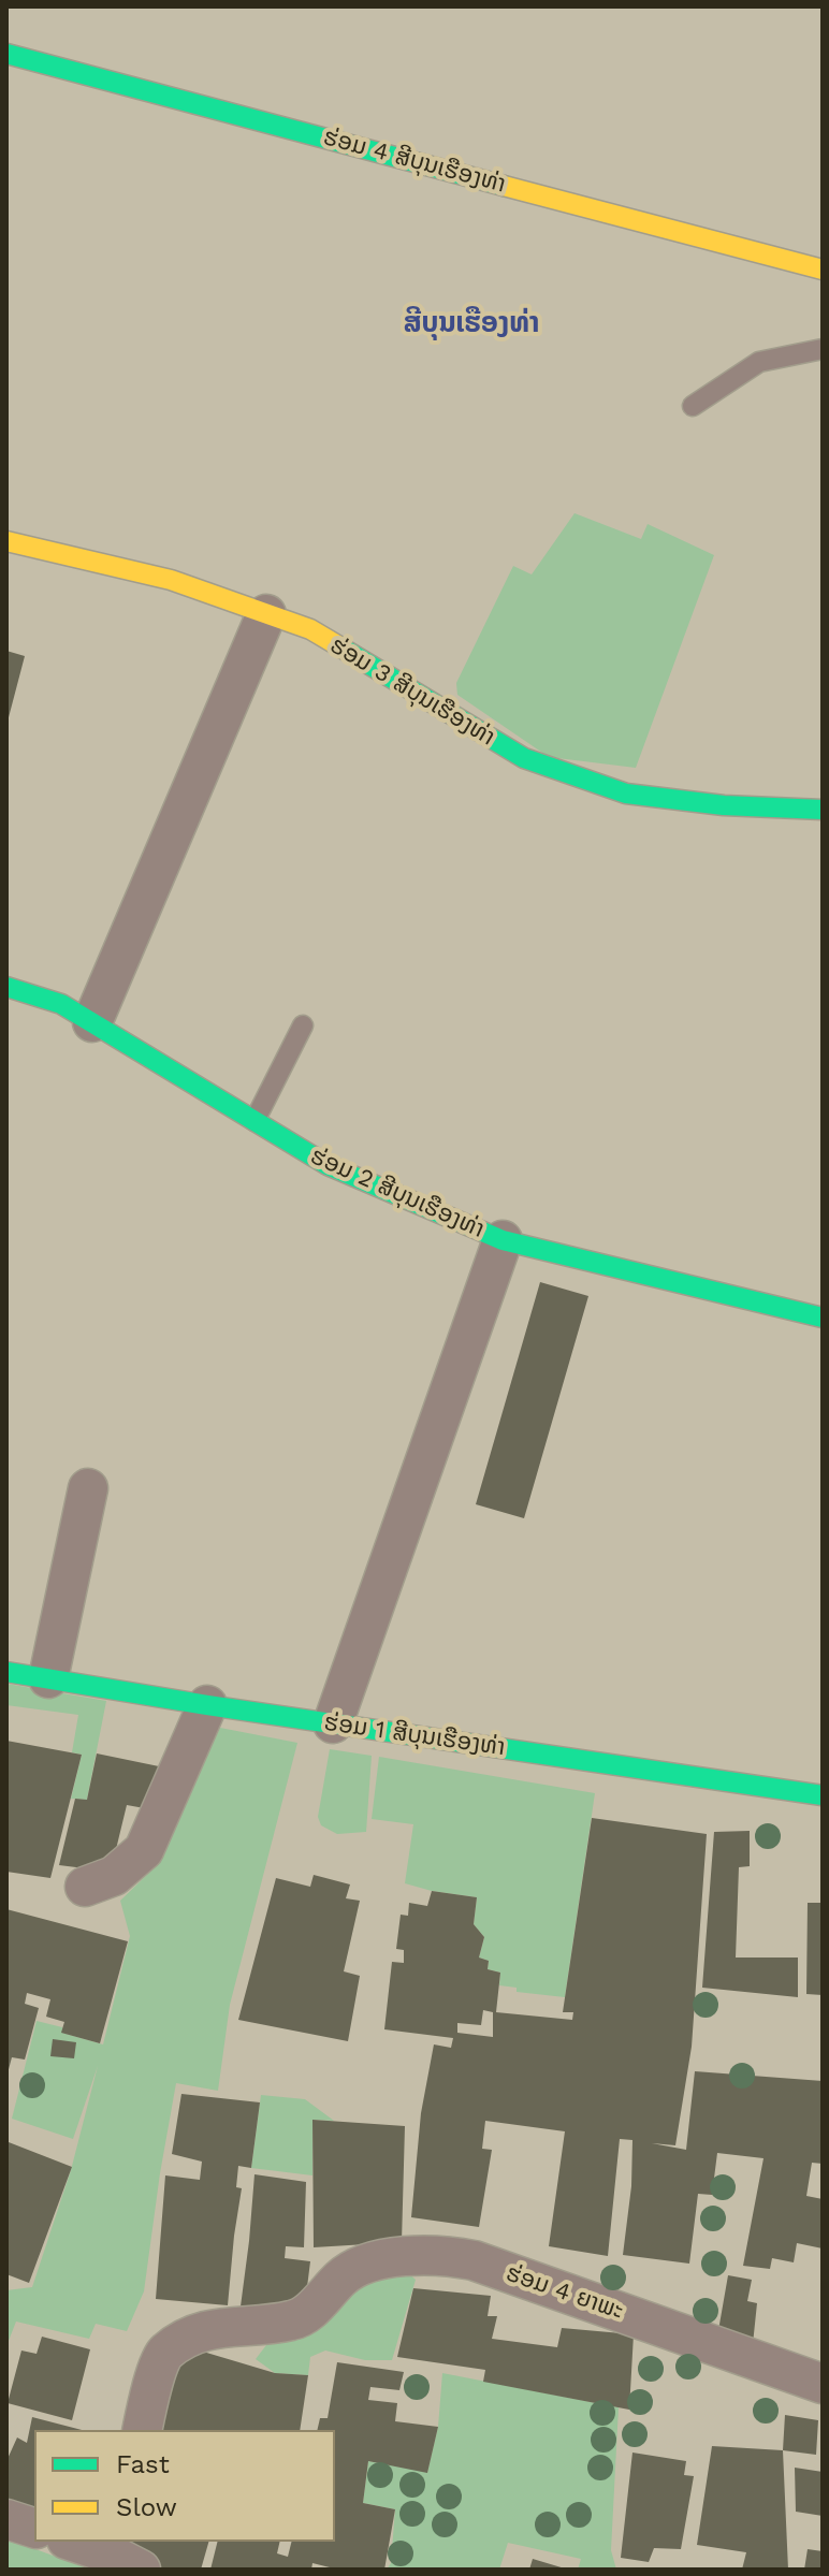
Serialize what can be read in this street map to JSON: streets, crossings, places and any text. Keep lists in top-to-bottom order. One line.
{"streets":{"street":["ຮ່ອມ 4 ສີບຸນເຮືອງທ່າ","ຮ່ອມ 3 ສີບຸນເຮືອງທ່າ","ຮ່ອມ 2 ສີບຸນເຮືອງທ່າ","ຮ່ອມ 1 ສີບຸນເຮືອງທ່າ","ຮ່ອມ 4 ຍາພະ"]},"districts":["ສີບຸນເຮືອງທ່າ"],"legend":["Fast","Slow"]}
